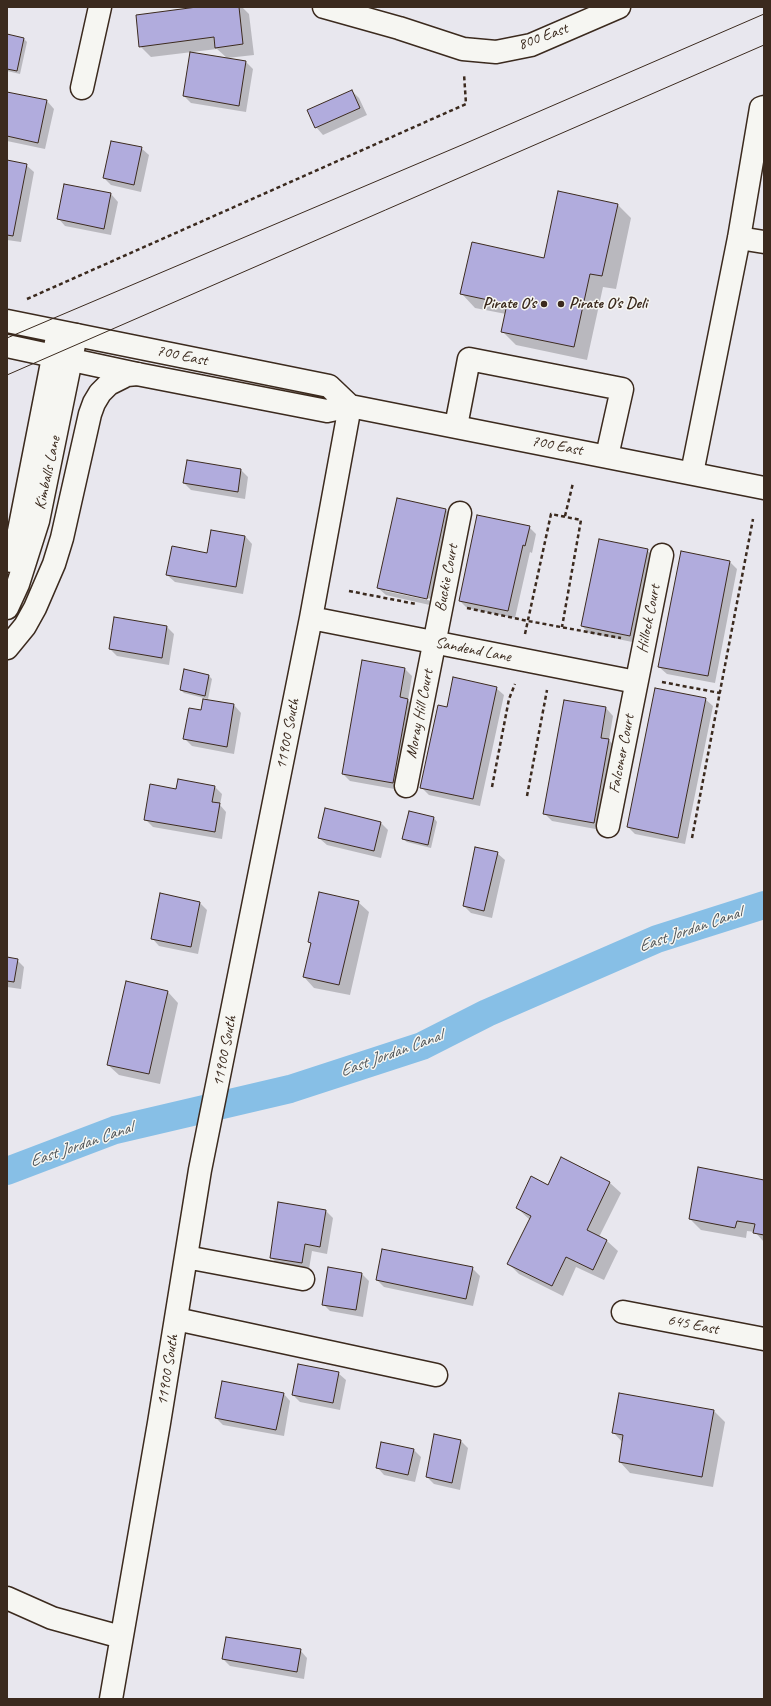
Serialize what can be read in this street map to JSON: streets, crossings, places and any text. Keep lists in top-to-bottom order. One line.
{"streets":{"street":["800 East","700 East","Kimballs Lane","Buckie Court","Hillock Court","Sandend Lane","Moray Hill Court","11900 South","Falconer Court","645 East"]},"crossings":[["700 East","Kimballs Lane"],["700 East","11900 South"],["Buckie Court","Sandend Lane"],["Buckie Court","Moray Hill Court"],["Hillock Court","Sandend Lane"],["Hillock Court","Falconer Court"],["Sandend Lane","Moray Hill Court"],["Sandend Lane","11900 South"],["Sandend Lane","Falconer Court"]],"water":["East Jordan Canal"],"places":["Pirate O's","Pirate O's Deli"]}
